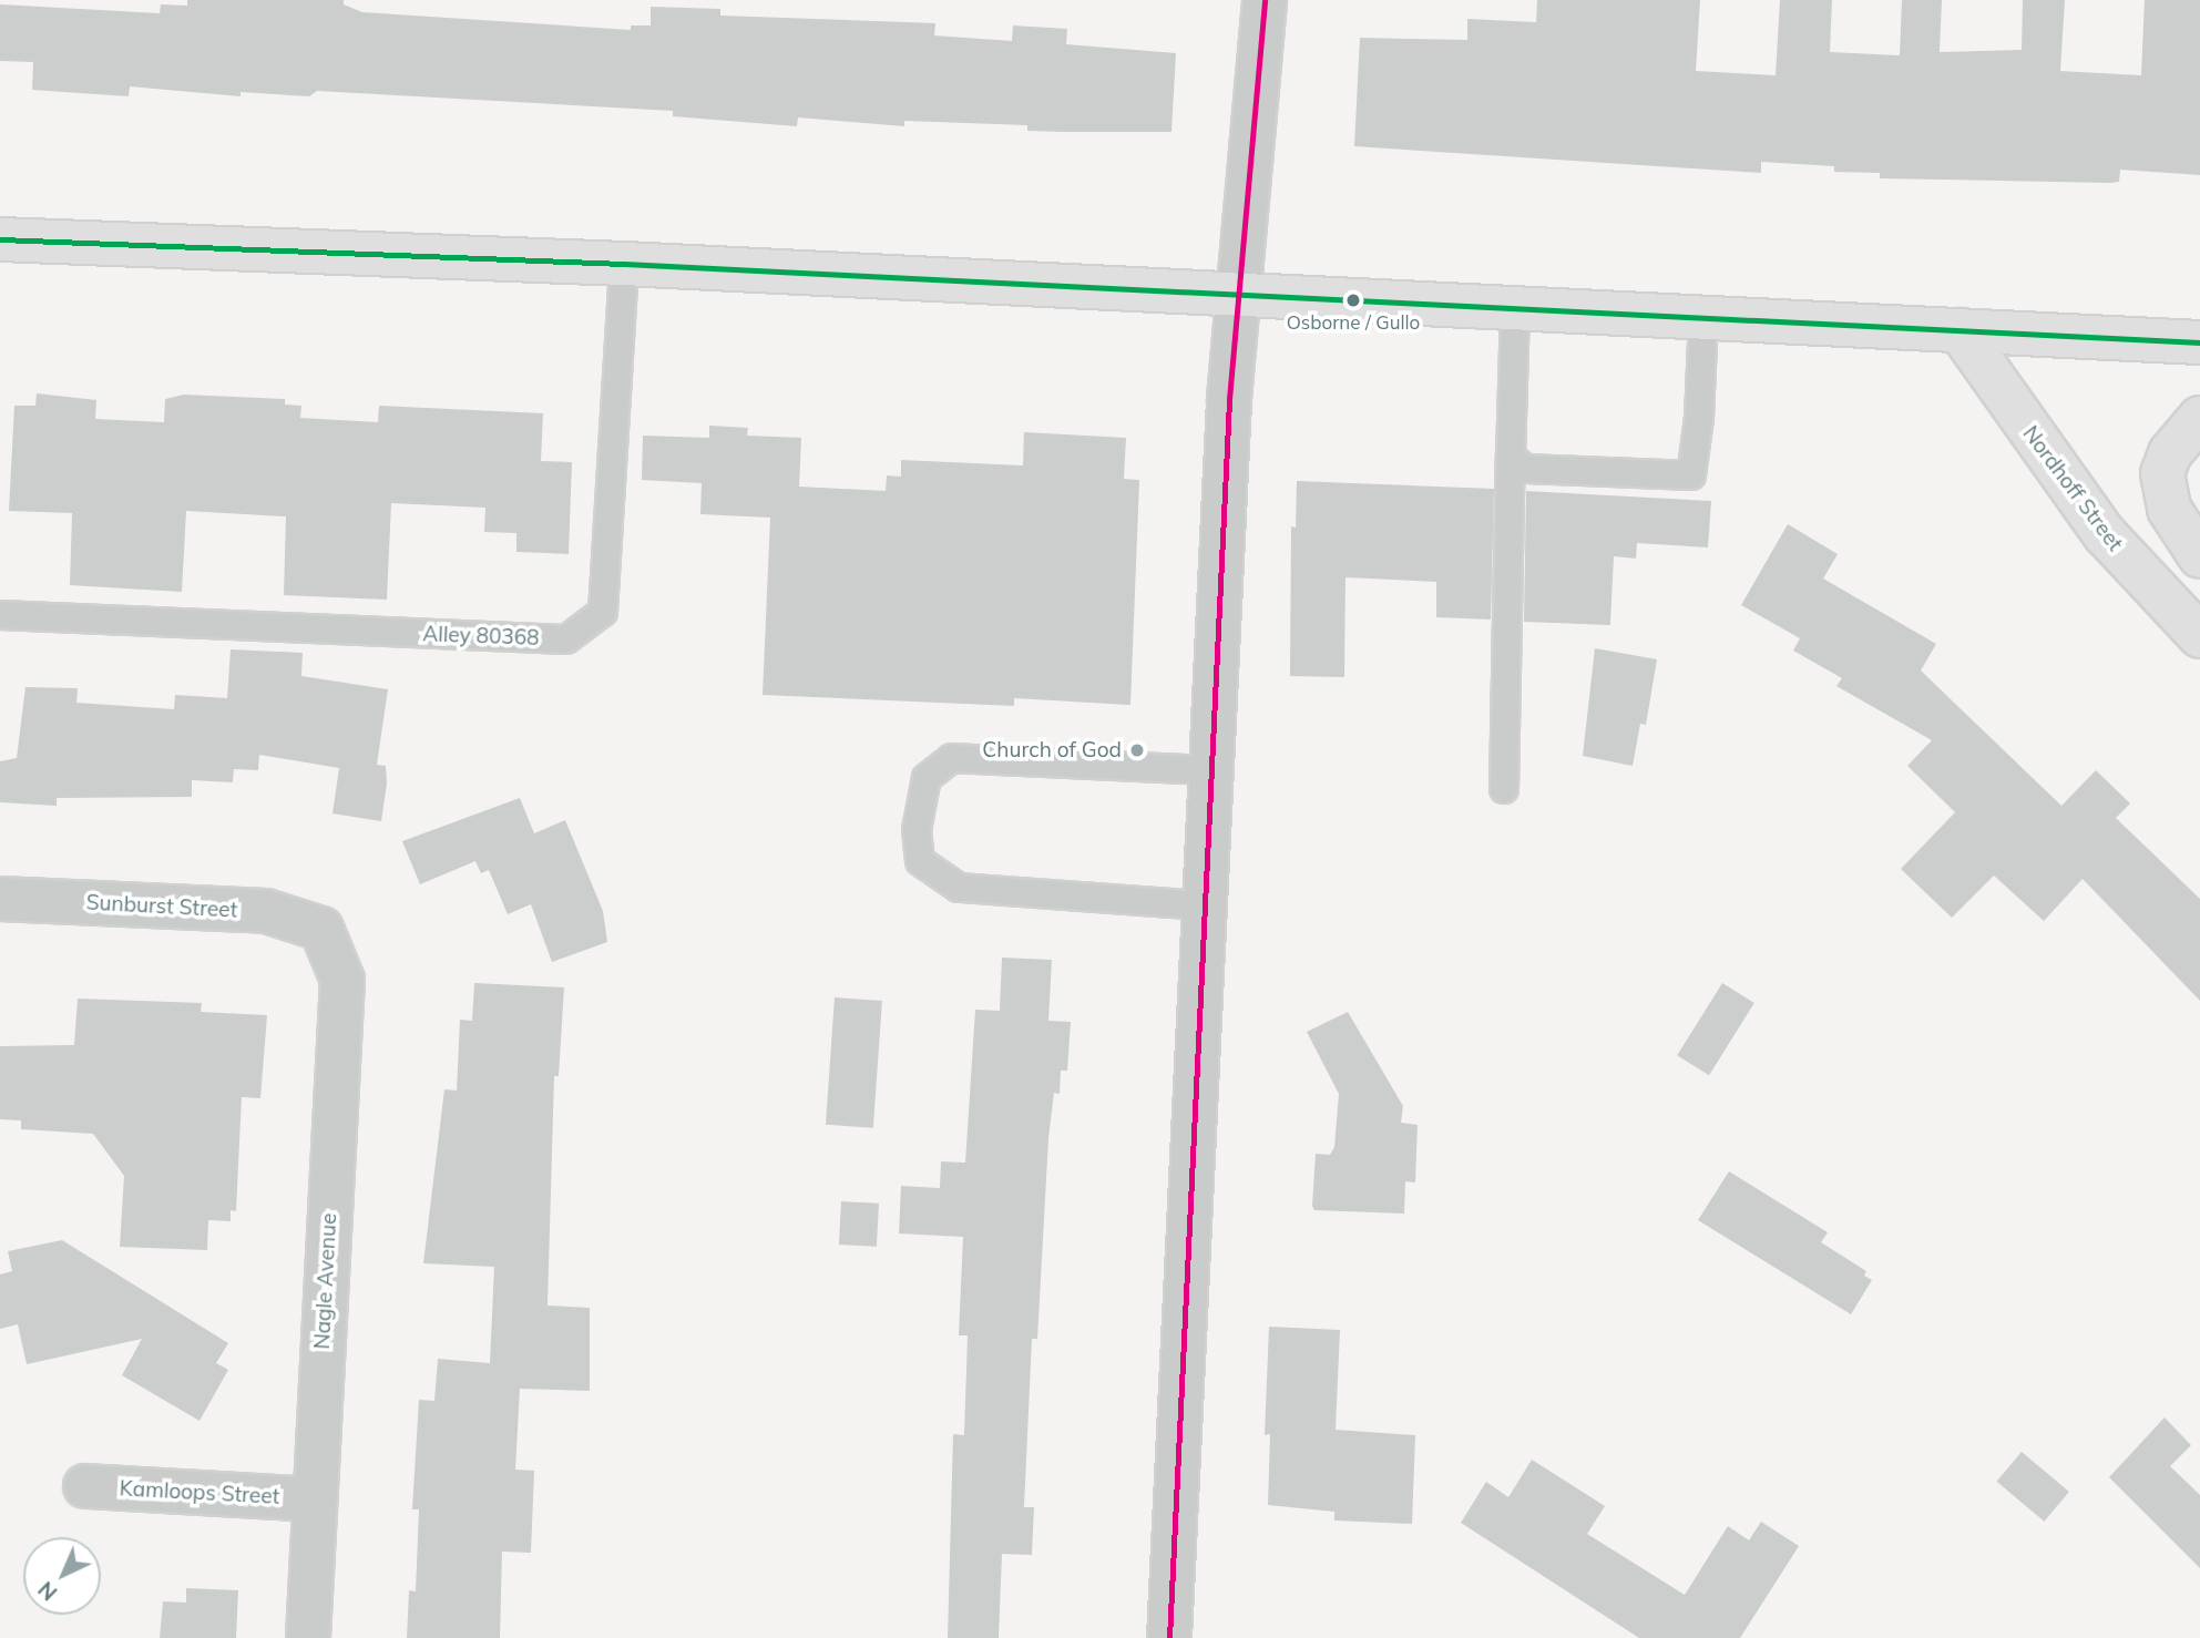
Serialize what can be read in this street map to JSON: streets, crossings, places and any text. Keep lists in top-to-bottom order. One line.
{"streets":{"main road":["Nordhoff Street"],"street":["Sunburst Street","Nagle Avenue","Kamloops Street"],"lane":["Alley 80368"]},"crossings":[["Sunburst Street","Nagle Avenue"],["Nagle Avenue","Kamloops Street"]],"places":["Osborne / Gullo","Church of God"],"north":"bottom left"}
